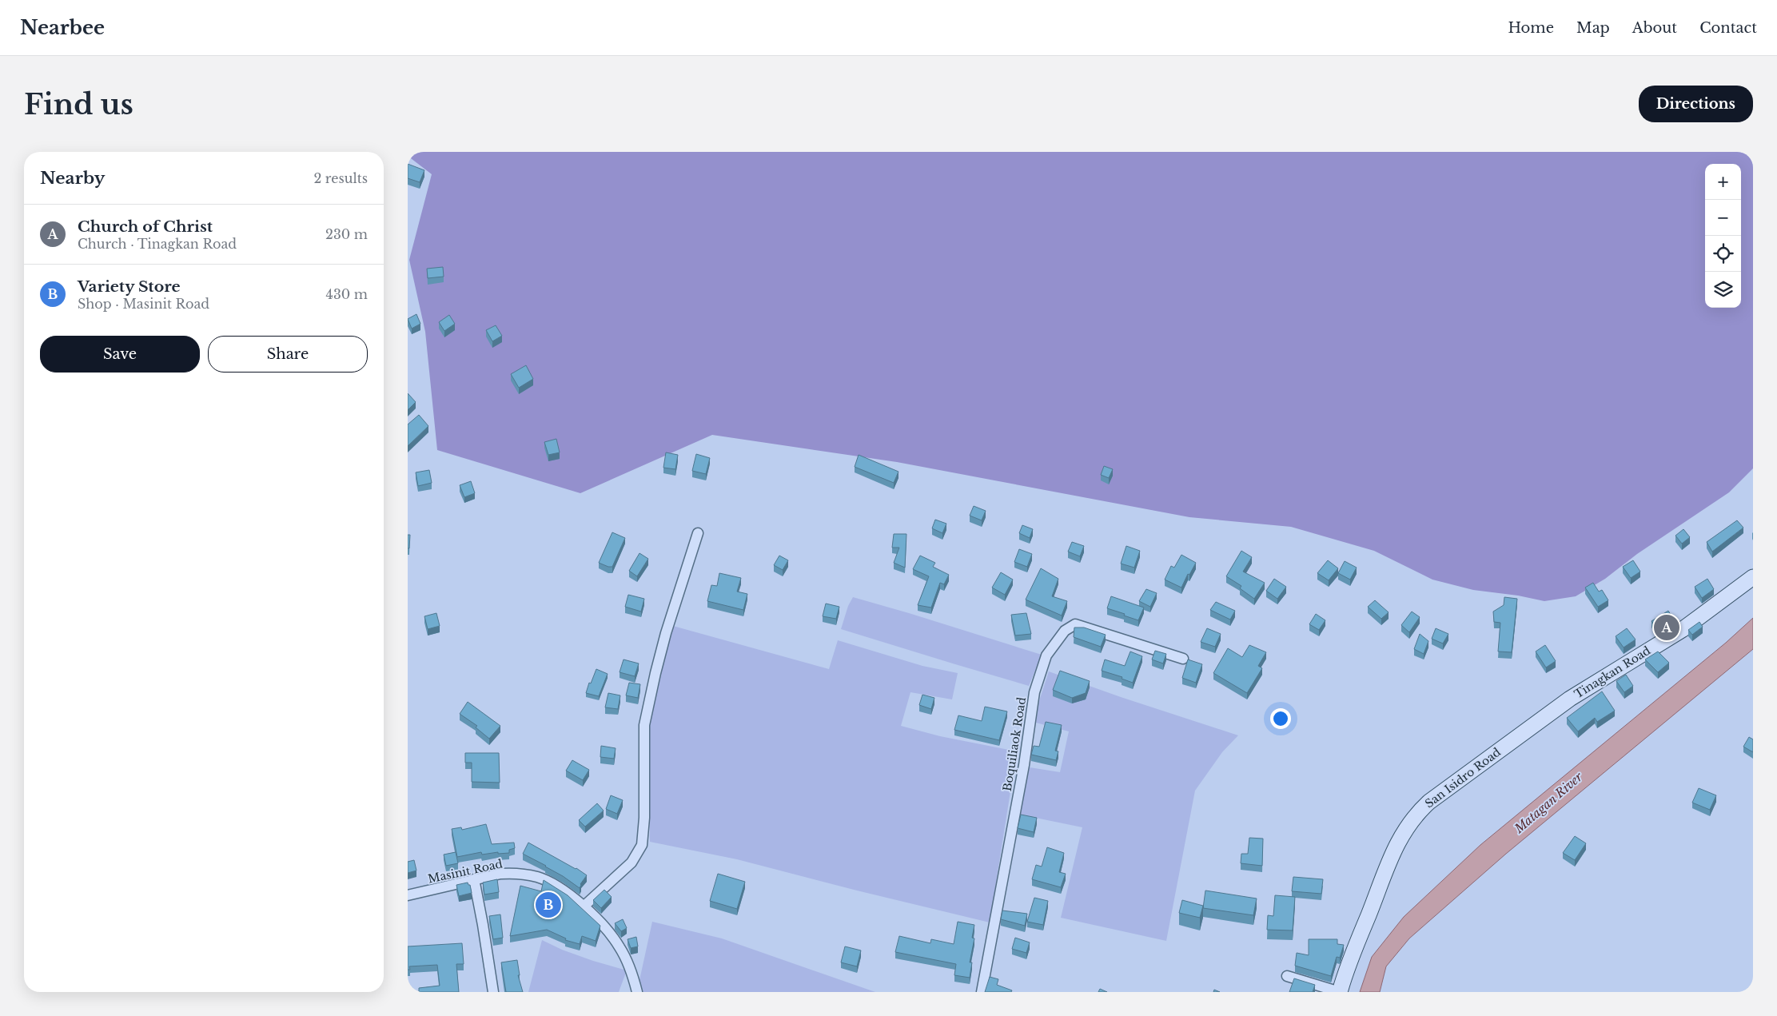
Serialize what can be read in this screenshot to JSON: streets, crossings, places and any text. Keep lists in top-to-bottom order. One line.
{"streets":{"street":["Tinagkan Road","Boquiliaok Road","San Isidro Road","Masinit Road"]},"crossings":[["Tinagkan Road","San Isidro Road"]],"water":["Matagan River"],"page":{"header":"Nearbee","nav":["Home","Map","About","Contact"],"buttons":["Directions",["Save","Share"]],"title":"Find us","heading":["Nearby","2 results"],"map_buttons":["+","−"],"list":[{"mark":"A","name":"Church of Christ","note":"Church · Tinagkan Road","value":"230 m"},{"mark":"B","name":"Variety Store","note":"Shop · Masinit Road","value":"430 m"}],"pins":["A","B"]}}
